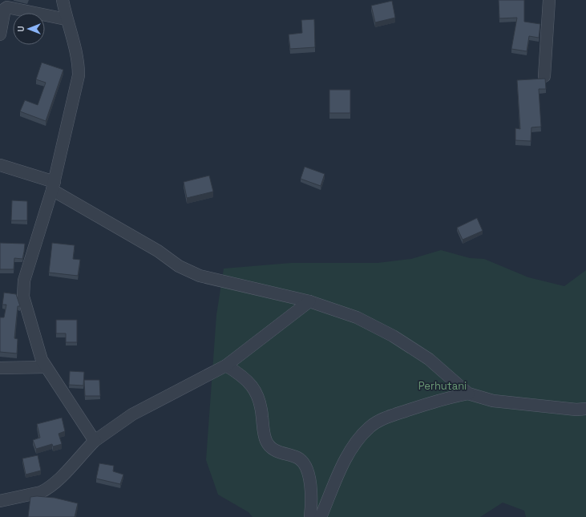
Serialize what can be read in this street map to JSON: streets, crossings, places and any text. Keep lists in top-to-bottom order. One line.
{"parks":["Perhutani"],"north":"left"}
